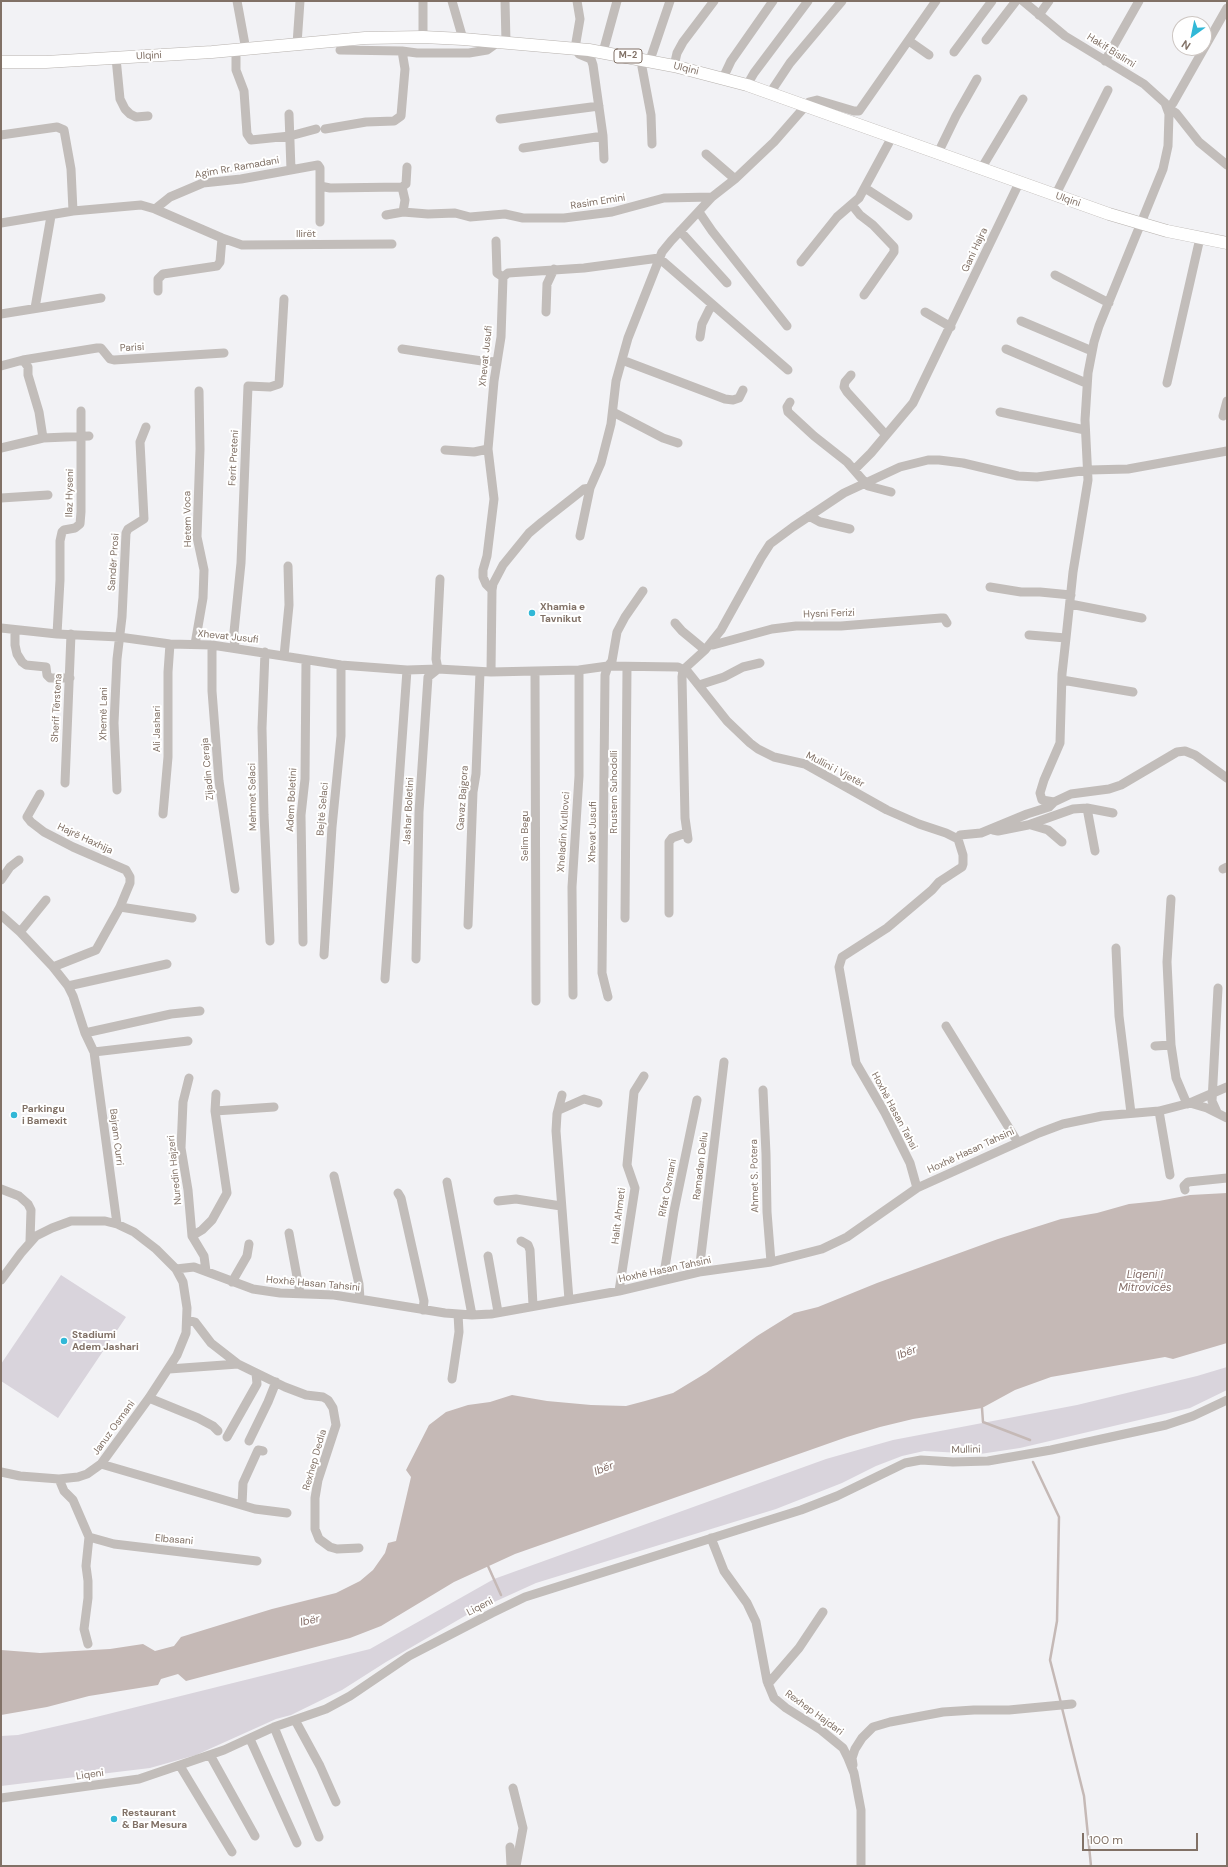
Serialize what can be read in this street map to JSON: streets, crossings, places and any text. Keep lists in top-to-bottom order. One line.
{"streets":{"main road":["Ulqini","M-2"],"street":["Hakif Bislimi","Agim Rr. Ramadani","Rasim Emini","Ilirët","Gani Hajra","Parisi","Xhevat Jusufi","Ferit Preteni","Ilaz Hyseni","Hetem Voca","Sandër Prosi","Hysni Ferizi","Sherif Tërstena","Xhemë Lani","Ali Jashari","Zijadin Ceraja","Mullini i Vjetër","Rrustem Suhodolli","Mehmet Selaci","Gavaz Bajgora","Adem Boletini","Bejtë Selaci","Jashar Boletini","Xheladin Kutllovci","Selim Begu","Hajrë Haxhija","Hoxhë Hasan Tahsi","Bajram Curri","Hoxhë Hasan Tahsini","Ramadan Deliu","Nuredin Hajzeri","Ahmet S. Potera","Rifat Osmani","Halit Ahmeti","Januz Osmani","Mullini","Rexhep Dedia","Elbasani","Liqeni","Rexhep Hajdari"]},"crossings":[["Ulqini","Gani Hajra"],["Agim Rr. Ramadani","Ilirët"],["Xhevat Jusufi","Ferit Preteni"],["Xhevat Jusufi","Ilaz Hyseni"],["Xhevat Jusufi","Hetem Voca"],["Xhevat Jusufi","Sandër Prosi"],["Xhevat Jusufi","Hysni Ferizi"],["Xhevat Jusufi","Sherif Tërstena"],["Xhevat Jusufi","Xhemë Lani"],["Xhevat Jusufi","Ali Jashari"],["Xhevat Jusufi","Zijadin Ceraja"],["Xhevat Jusufi","Mullini i Vjetër"],["Xhevat Jusufi","Rrustem Suhodolli"],["Xhevat Jusufi","Mehmet Selaci"],["Xhevat Jusufi","Gavaz Bajgora"],["Xhevat Jusufi","Adem Boletini"],["Xhevat Jusufi","Bejtë Selaci"],["Xhevat Jusufi","Jashar Boletini"],["Xhevat Jusufi","Xheladin Kutllovci"],["Xhevat Jusufi","Selim Begu"],["Sandër Prosi","Xhemë Lani"],["Hysni Ferizi","Mullini i Vjetër"],["Mullini i Vjetër","Hoxhë Hasan Tahsi"],["Hajrë Haxhija","Bajram Curri"],["Hoxhë Hasan Tahsi","Hoxhë Hasan Tahsini"],["Bajram Curri","Januz Osmani"],["Hoxhë Hasan Tahsini","Ramadan Deliu"],["Hoxhë Hasan Tahsini","Nuredin Hajzeri"],["Hoxhë Hasan Tahsini","Ahmet S. Potera"],["Hoxhë Hasan Tahsini","Rifat Osmani"],["Hoxhë Hasan Tahsini","Halit Ahmeti"],["Hoxhë Hasan Tahsini","Januz Osmani"],["Januz Osmani","Rexhep Dedia"],["Mullini","Liqeni"],["Mullini","Rexhep Hajdari"],["Liqeni","Rexhep Hajdari"]],"water":["Liqeni i Mitrovicës","Ibër"],"places":["Xhamia e Tavnikut","Parkingu i Bamexit","Stadiumi Adem Jashari","Restaurant & Bar Mesura"],"scale_bar":"100 m","north":"bottom left"}
